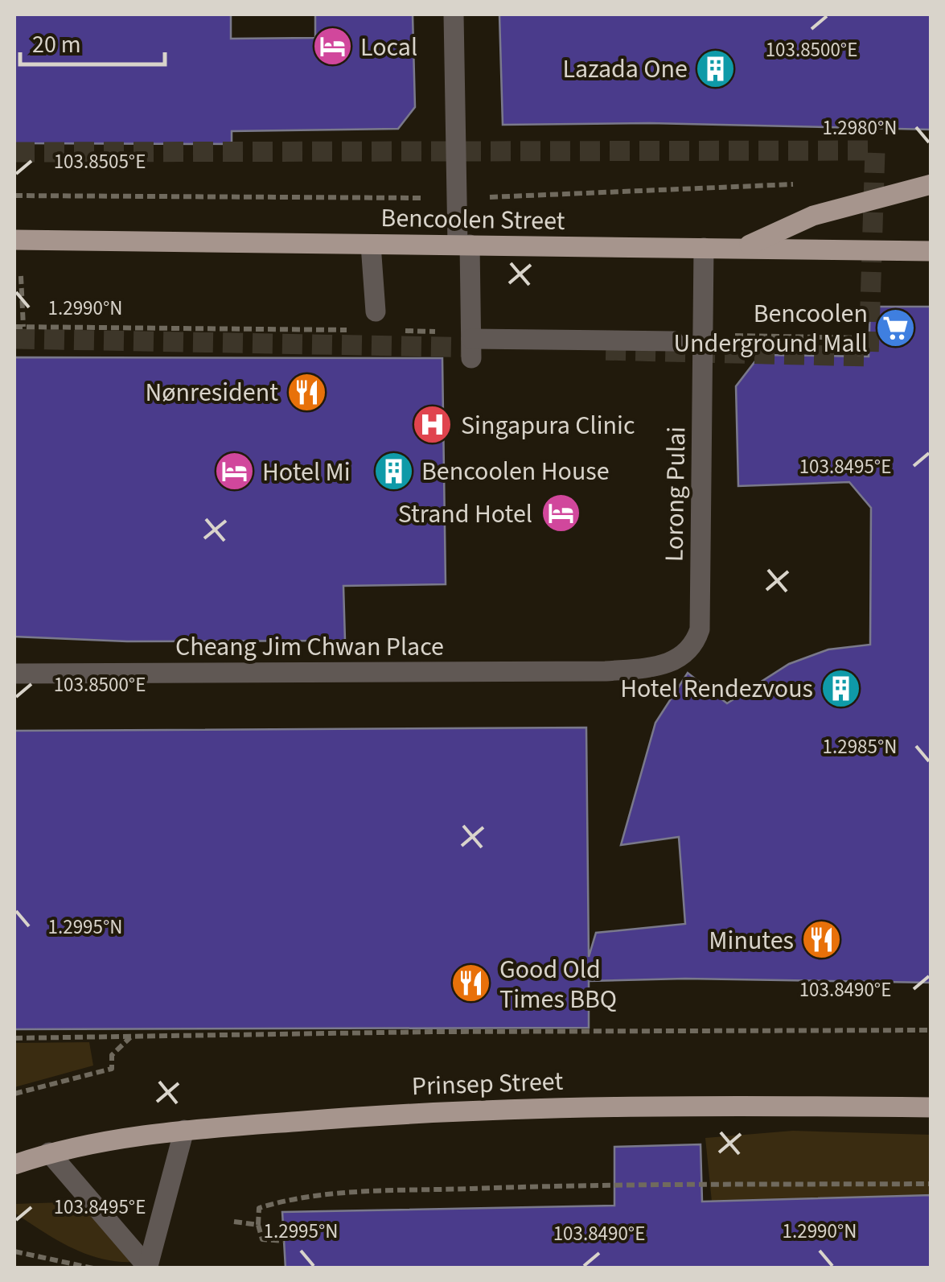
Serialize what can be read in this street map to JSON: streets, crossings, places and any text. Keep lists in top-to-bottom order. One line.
{"streets":{"main road":["Bencoolen Street","Prinsep Street"],"street":["Lorong Pulai","Cheang Jim Chwan Place"]},"crossings":[["Bencoolen Street","Lorong Pulai"],["Lorong Pulai","Cheang Jim Chwan Place"]],"places":{"hotel":["Local","Hotel Mi","Strand Hotel"],"building":["Lazada One","Bencoolen House","Hotel Rendezvous"],"supermarket":["Bencoolen Underground Mall"],"restaurant":["Nønresident","Minutes","Good Old Times BBQ"],"hospital":["Singapura Clinic"]},"scale_bar":"20 m","coordinates":["103.8500°E","1.2980°N","103.8505°E","1.2990°N","103.8495°E","1.2985°N","1.2995°N","103.8490°E"]}
